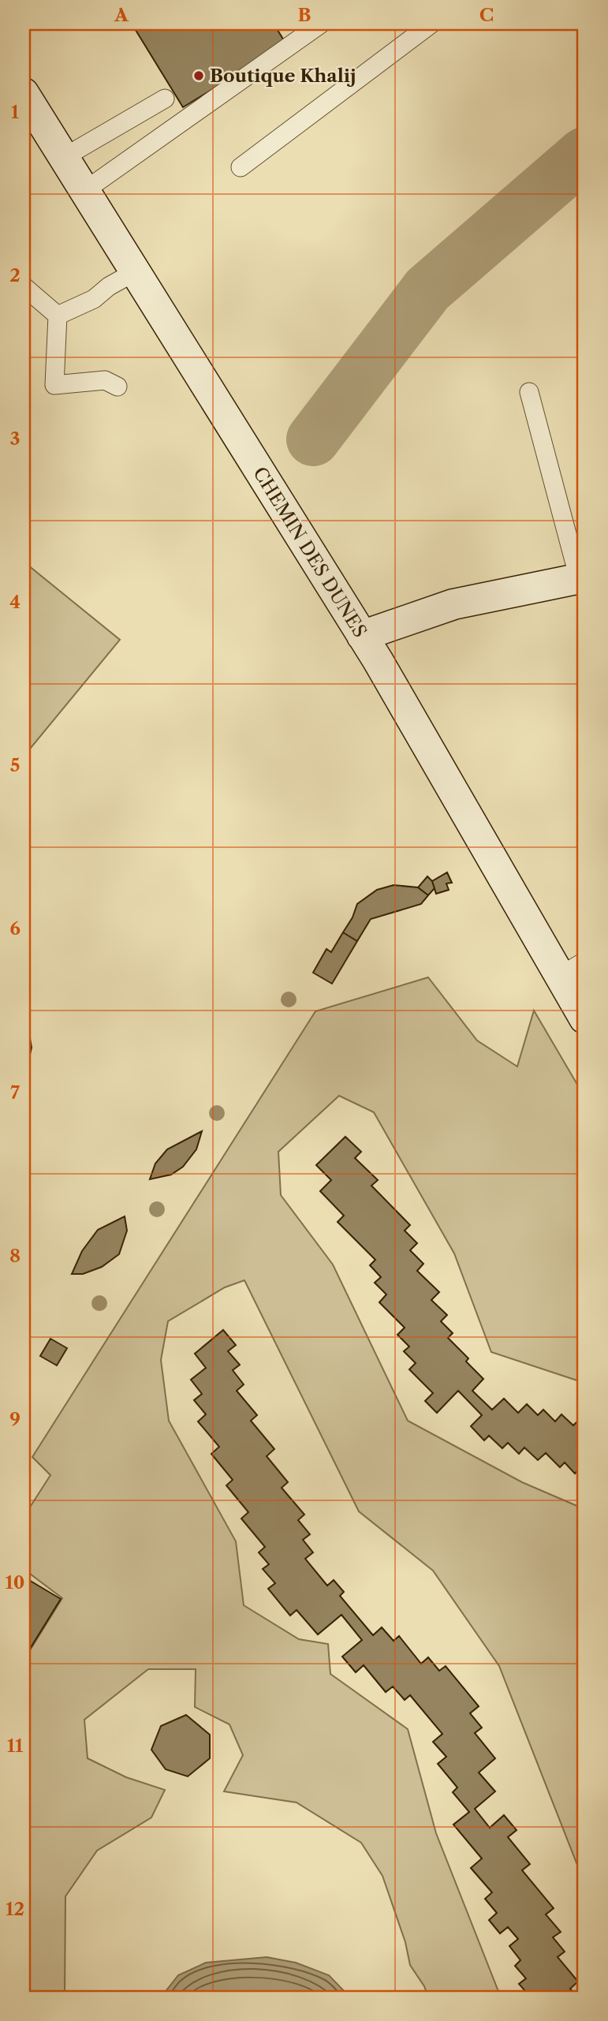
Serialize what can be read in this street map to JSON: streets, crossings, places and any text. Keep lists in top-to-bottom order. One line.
{"streets":{"street":["CHEMIN DES DUNES"]},"places":["Boutique Khalij"],"grid":{"columns":["A","B","C"],"rows":["1","2","3","4","5","6","7","8","9","10","11","12"]}}
